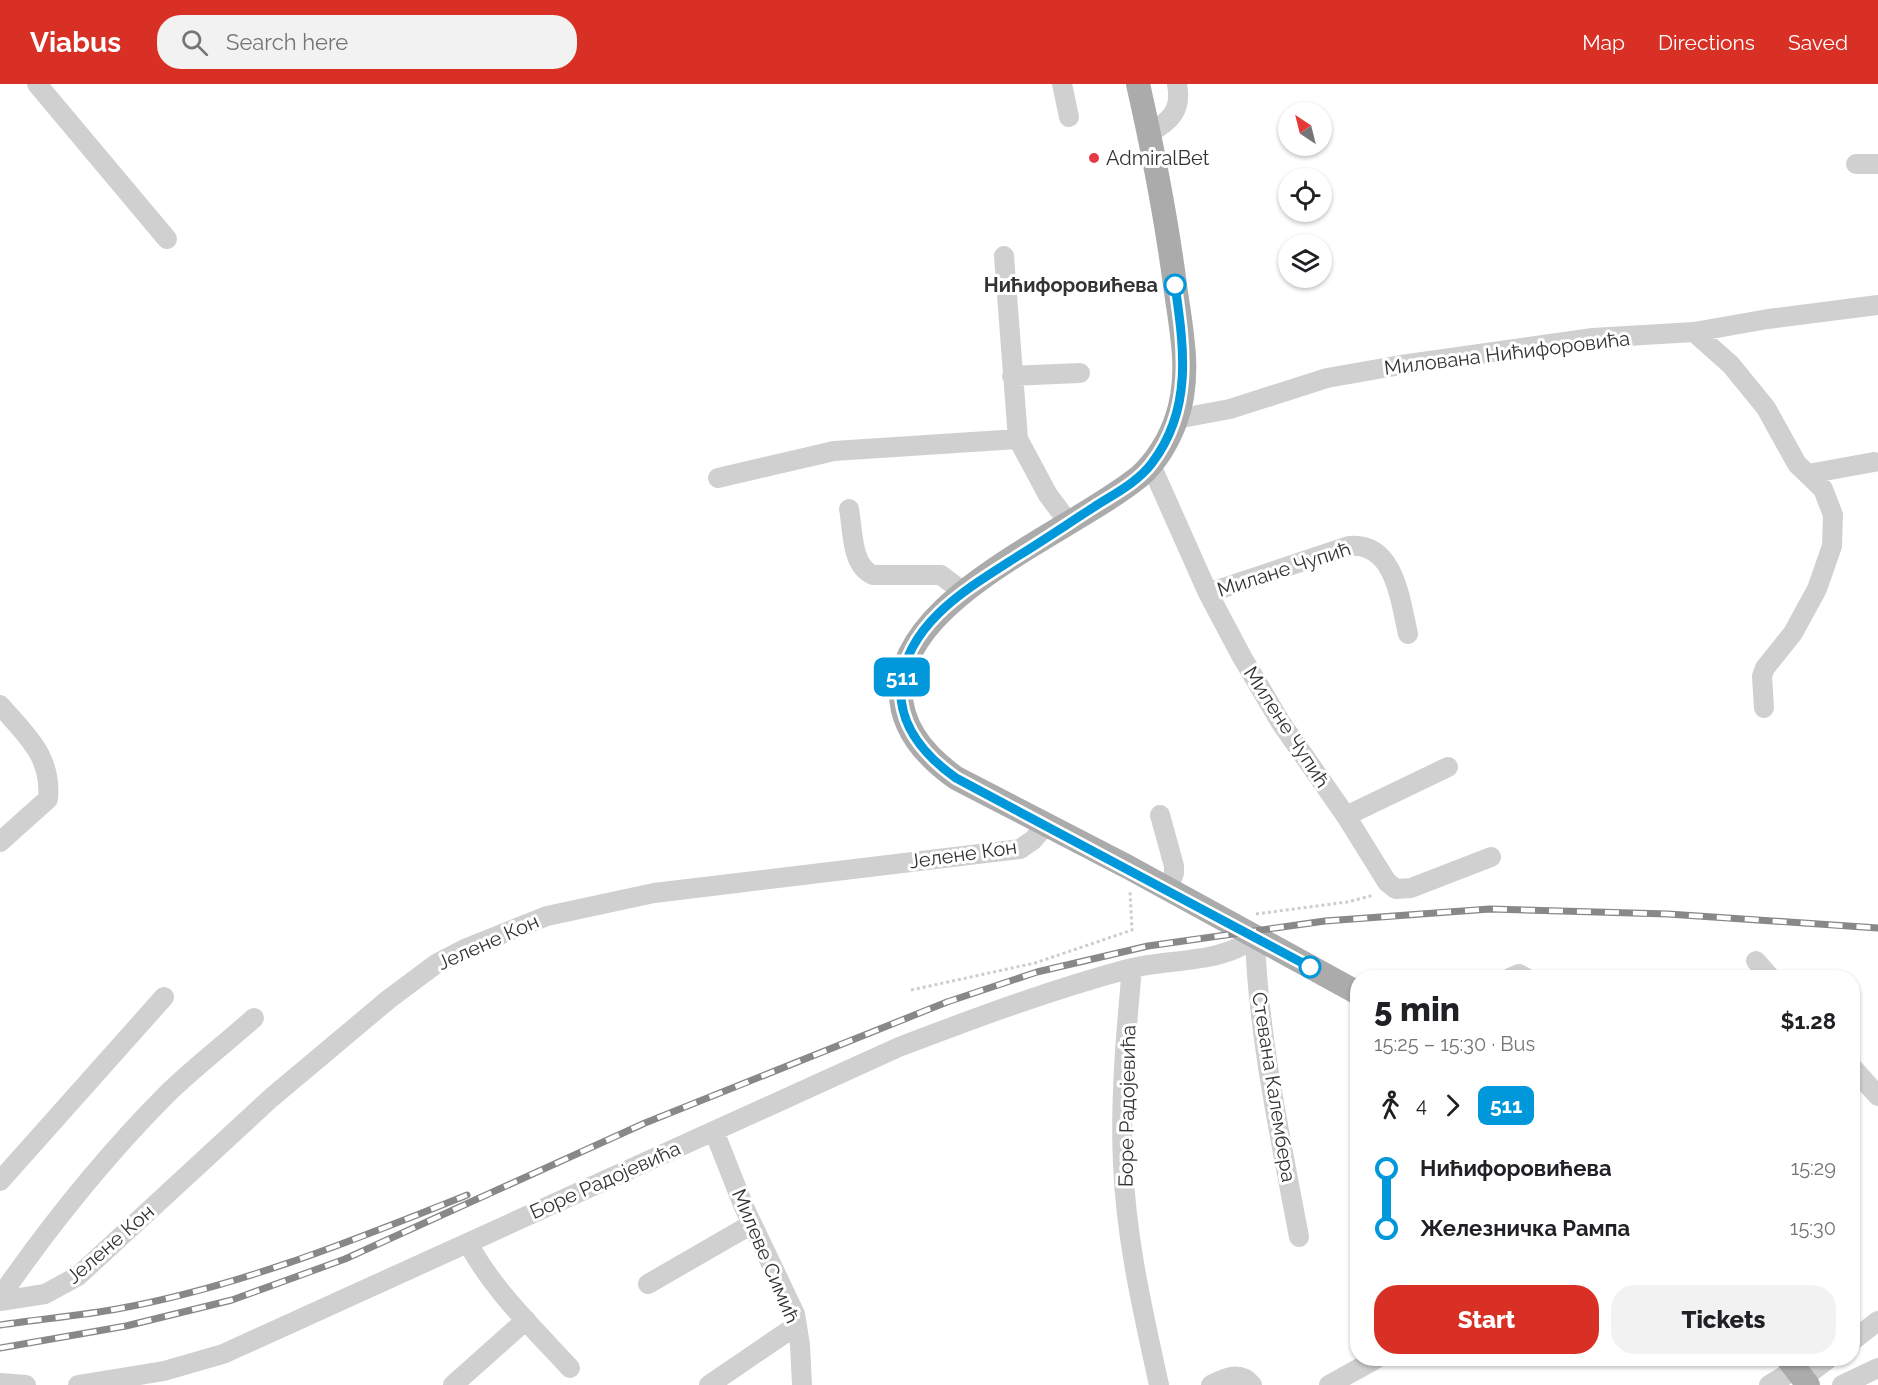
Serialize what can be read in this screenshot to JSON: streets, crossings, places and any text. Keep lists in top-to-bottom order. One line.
{"streets":{"street":["Милована Нићифоровића","Милане Чупић","Милене Чупић","Јелене Кон","Стевана Калембера","Боре Радојевића","Милеве Симић"]},"crossings":[["Милане Чупић","Милене Чупић"],["Стевана Калембера","Боре Радојевића"],["Боре Радојевића","Милеве Симић"]],"places":["AdmiralBet","Нићифоровићева"],"lines":["bus line 511"],"north":"top left","page":{"header":"Viabus","search":"Search here","nav":["Map","Directions","Saved"],"on_map":"511","heading":["5 min","15:25 – 15:30 · Bus","$1.28"],"legs":["4","511"],"list":[{"name":"Нићифоровићева","value":"15:29"},{"name":"Железничка Рампа","value":"15:30"}],"buttons":["Start","Tickets"]}}
